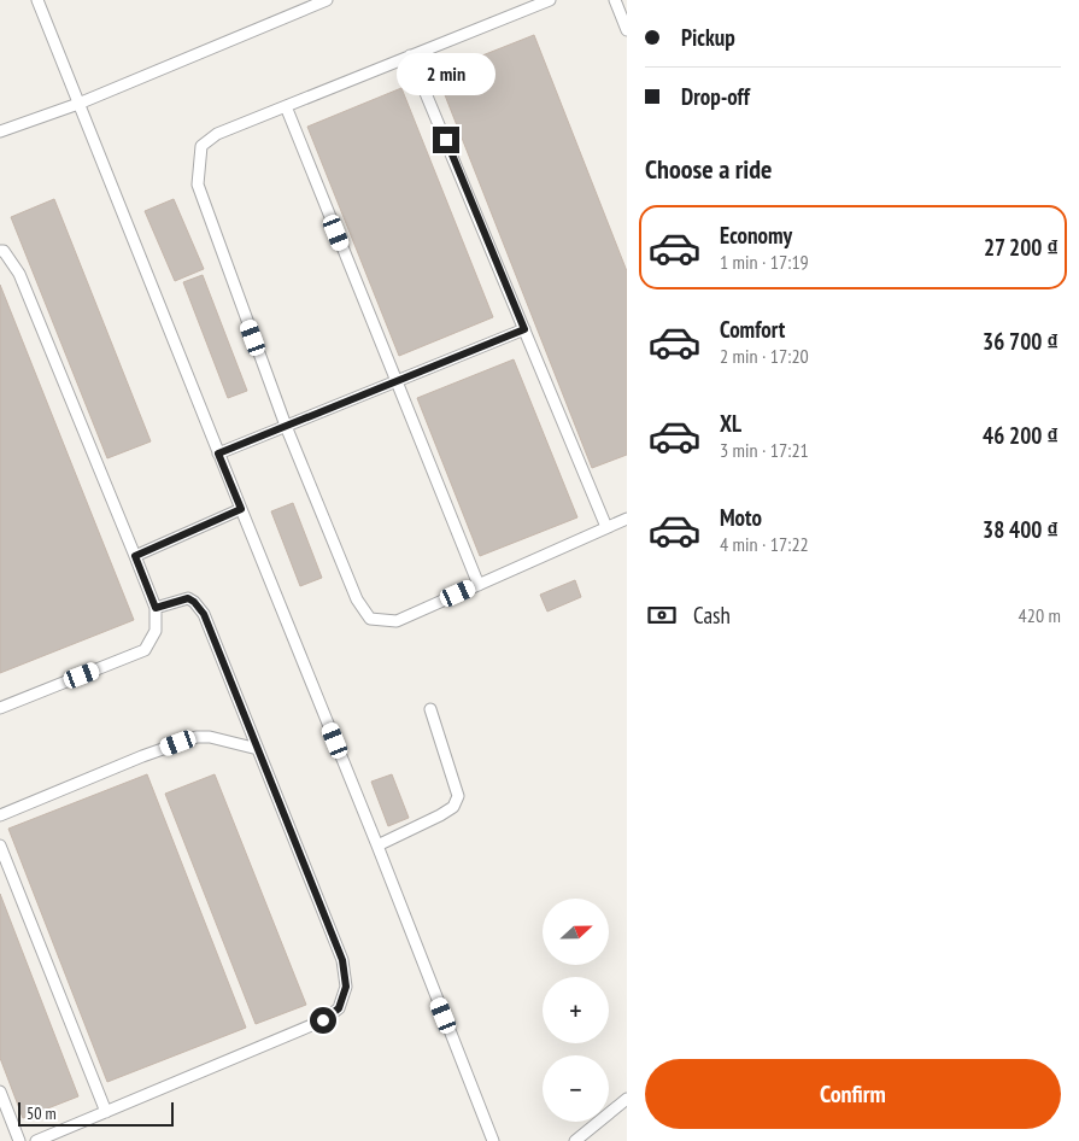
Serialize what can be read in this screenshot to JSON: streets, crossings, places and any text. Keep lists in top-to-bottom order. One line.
{"scale_bar":"50 m","north":"right","page":{"banner":["Pickup","Drop-off"],"bubble":"2 min","heading":"Choose a ride","list":[{"name":"Economy","note":"1 min · 17:19","value":"27 200 ₫"},{"name":"Comfort","note":"2 min · 17:20","value":"36 700 ₫"},{"name":"XL","note":"3 min · 17:21","value":"46 200 ₫"},{"name":"Moto","note":"4 min · 17:22","value":"38 400 ₫"}],"pay":["Cash","420 m"],"map_buttons":["+","−"],"buttons":"Confirm","scale":"50 m"}}
